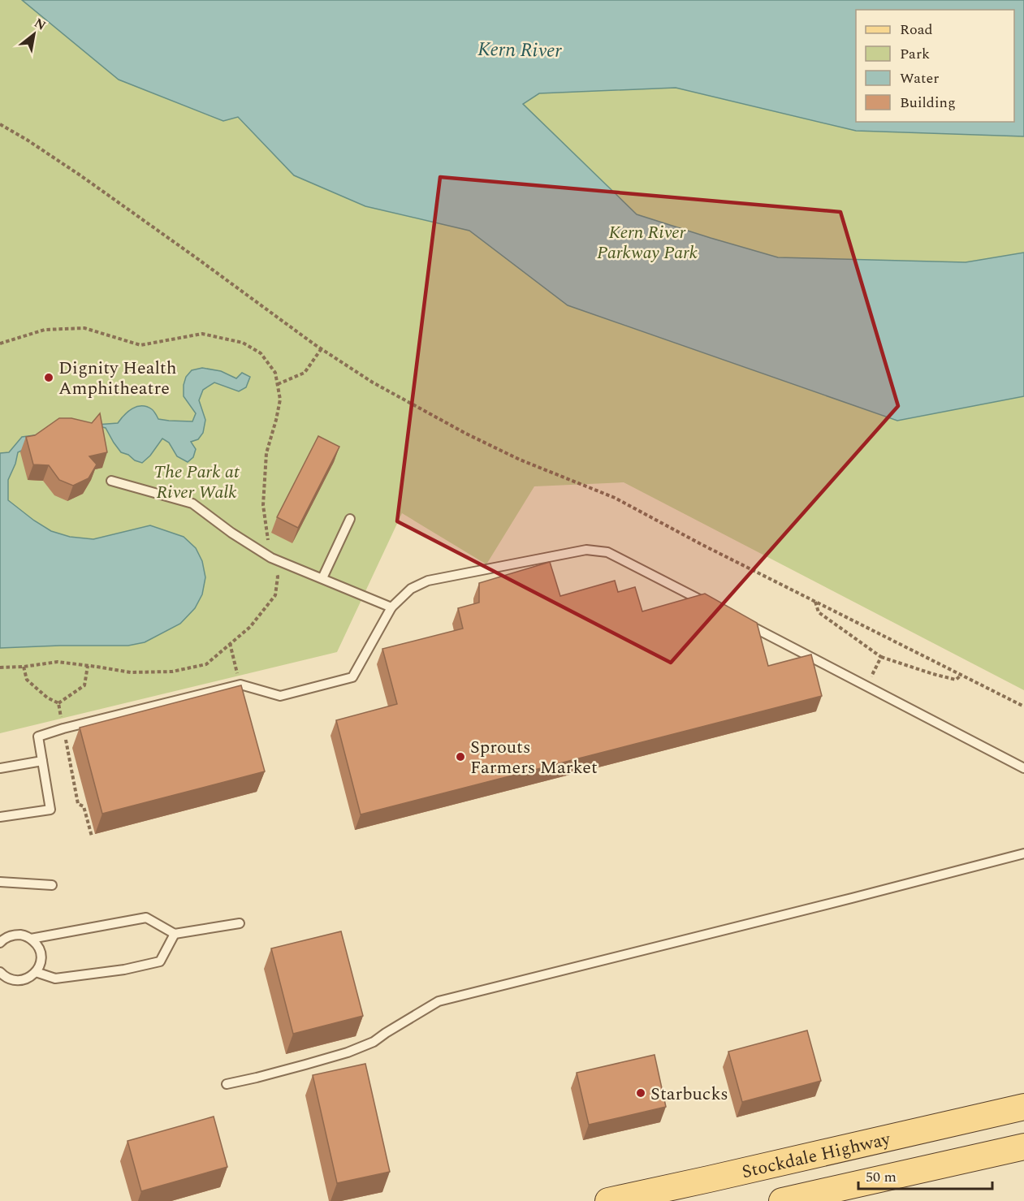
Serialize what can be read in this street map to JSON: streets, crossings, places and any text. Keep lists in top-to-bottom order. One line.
{"streets":{"main road":["Stockdale Highway"]},"water":["Kern River"],"parks":["Kern River Parkway Park","The Park at River Walk"],"places":["Dignity Health Amphitheatre","Sprouts Farmers Market","Starbucks"],"legend":["Road","Park","Water","Building"],"scale_bar":"50 m","north":"top right"}
